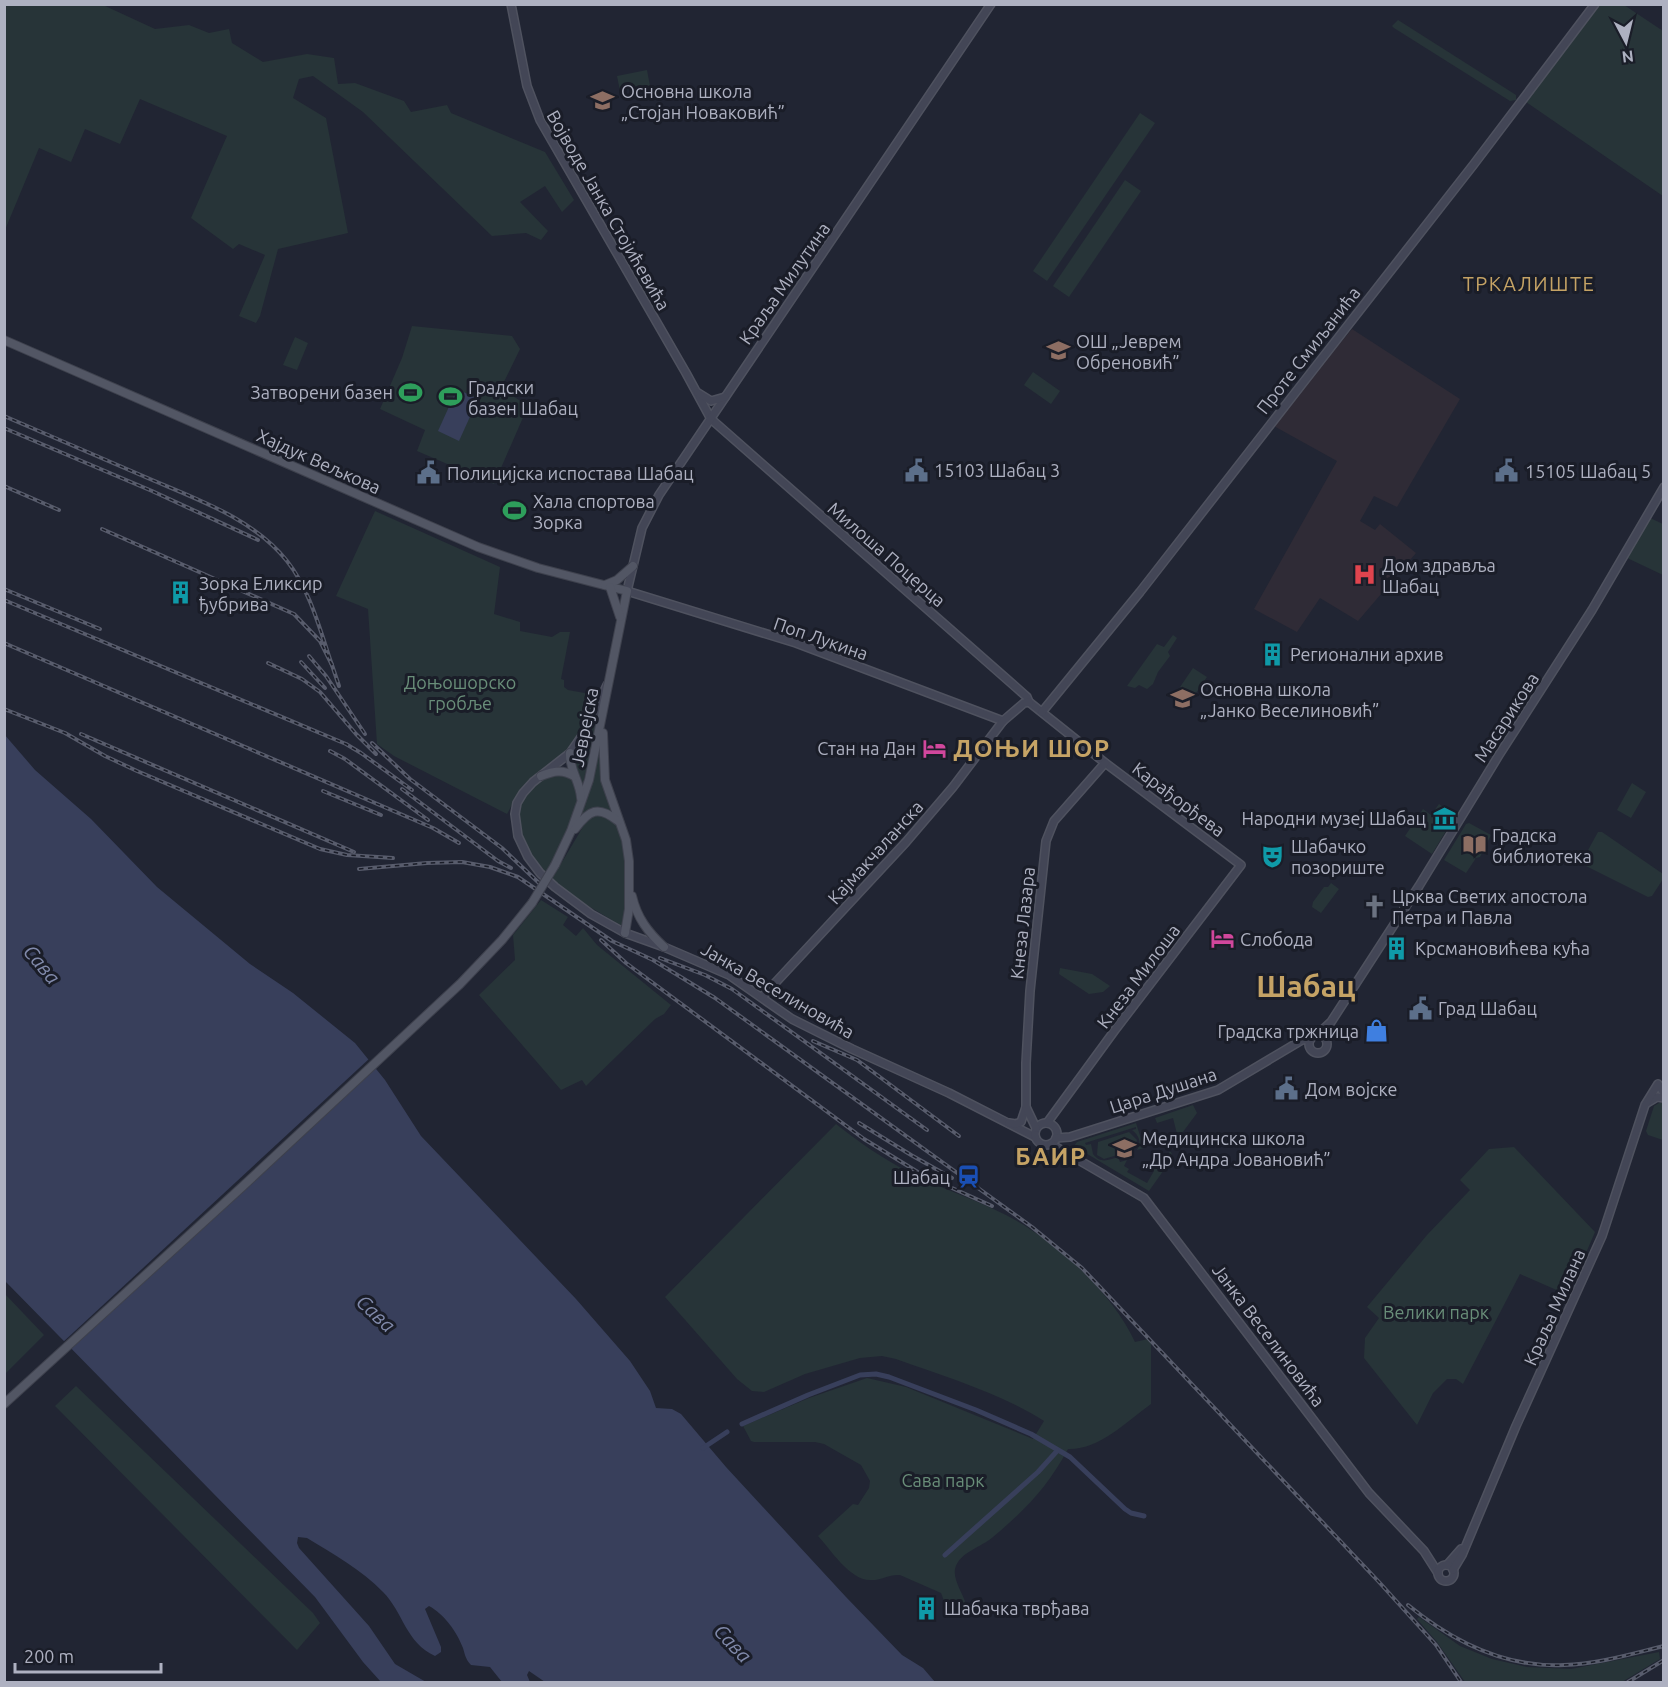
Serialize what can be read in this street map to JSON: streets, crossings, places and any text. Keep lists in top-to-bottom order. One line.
{"streets":{"main road":["Војводе Јанка Стојићевића","Краља Милутина","Проте Смиљанића","Хајдук Вељкова","Милоша Поцерца","Поп Лукина","Масарикова","Јеврејска","Карађорђева","Кајмакчаланска","Кнеза Лазара","Кнеза Милоша","Јанка Веселиновића","Цара Душана","Краља Милана"]},"crossings":[["Војводе Јанка Стојићевића","Краља Милутина"],["Војводе Јанка Стојићевића","Милоша Поцерца"],["Краља Милутина","Хајдук Вељкова"],["Краља Милутина","Милоша Поцерца"],["Краља Милутина","Поп Лукина"],["Краља Милутина","Јеврејска"],["Проте Смиљанића","Милоша Поцерца"],["Проте Смиљанића","Карађорђева"],["Хајдук Вељкова","Поп Лукина"],["Хајдук Вељкова","Јеврејска"],["Милоша Поцерца","Карађорђева"],["Милоша Поцерца","Кајмакчаланска"],["Поп Лукина","Јеврејска"],["Поп Лукина","Кајмакчаланска"],["Масарикова","Цара Душана"],["Јеврејска","Јанка Веселиновића"],["Карађорђева","Кнеза Лазара"],["Карађорђева","Кнеза Милоша"],["Кајмакчаланска","Јанка Веселиновића"],["Кнеза Лазара","Кнеза Милоша"],["Кнеза Лазара","Јанка Веселиновића"],["Кнеза Милоша","Јанка Веселиновића"],["Кнеза Милоша","Цара Душана"],["Јанка Веселиновића","Цара Душана"],["Јанка Веселиновића","Краља Милана"]],"districts":["ТРКАЛИШТЕ","ДОЊИ ШОР","Шабац","БАИР"],"water":["Сава"],"parks":["Доњошорско гробље","Велики парк","Сава парк"],"places":{"school or university":["Основна школа „Стојан Новаковић”","ОШ „Јеврем Обреновић”","Основна школа „Јанко Веселиновић”","Медицинска школа „Др Андра Јовановић”"],"sports":["Затворени базен","Градски базен Шабац","Хала спортова Зорка"],"public building":["15103 Шабац 3","15105 Шабац 5","Полицијска испостава Шабац","Град Шабац","Дом војске"],"hospital":["Дом здравља Шабац"],"building":["Зорка Еликсир ђубрива","Регионални архив","Крсмановићева кућа","Шабачка тврђава"],"hotel":["Стан на Дан","Слобода"],"museum":["Народни музеј Шабац"],"library":["Градска библиотека"],"theatre":["Шабачко позориште"],"church":["Црква Светих апостола Петра и Павла"],"shop":["Градска тржница"],"station":["Шабац"]},"scale_bar":"200 m","north":"bottom"}
